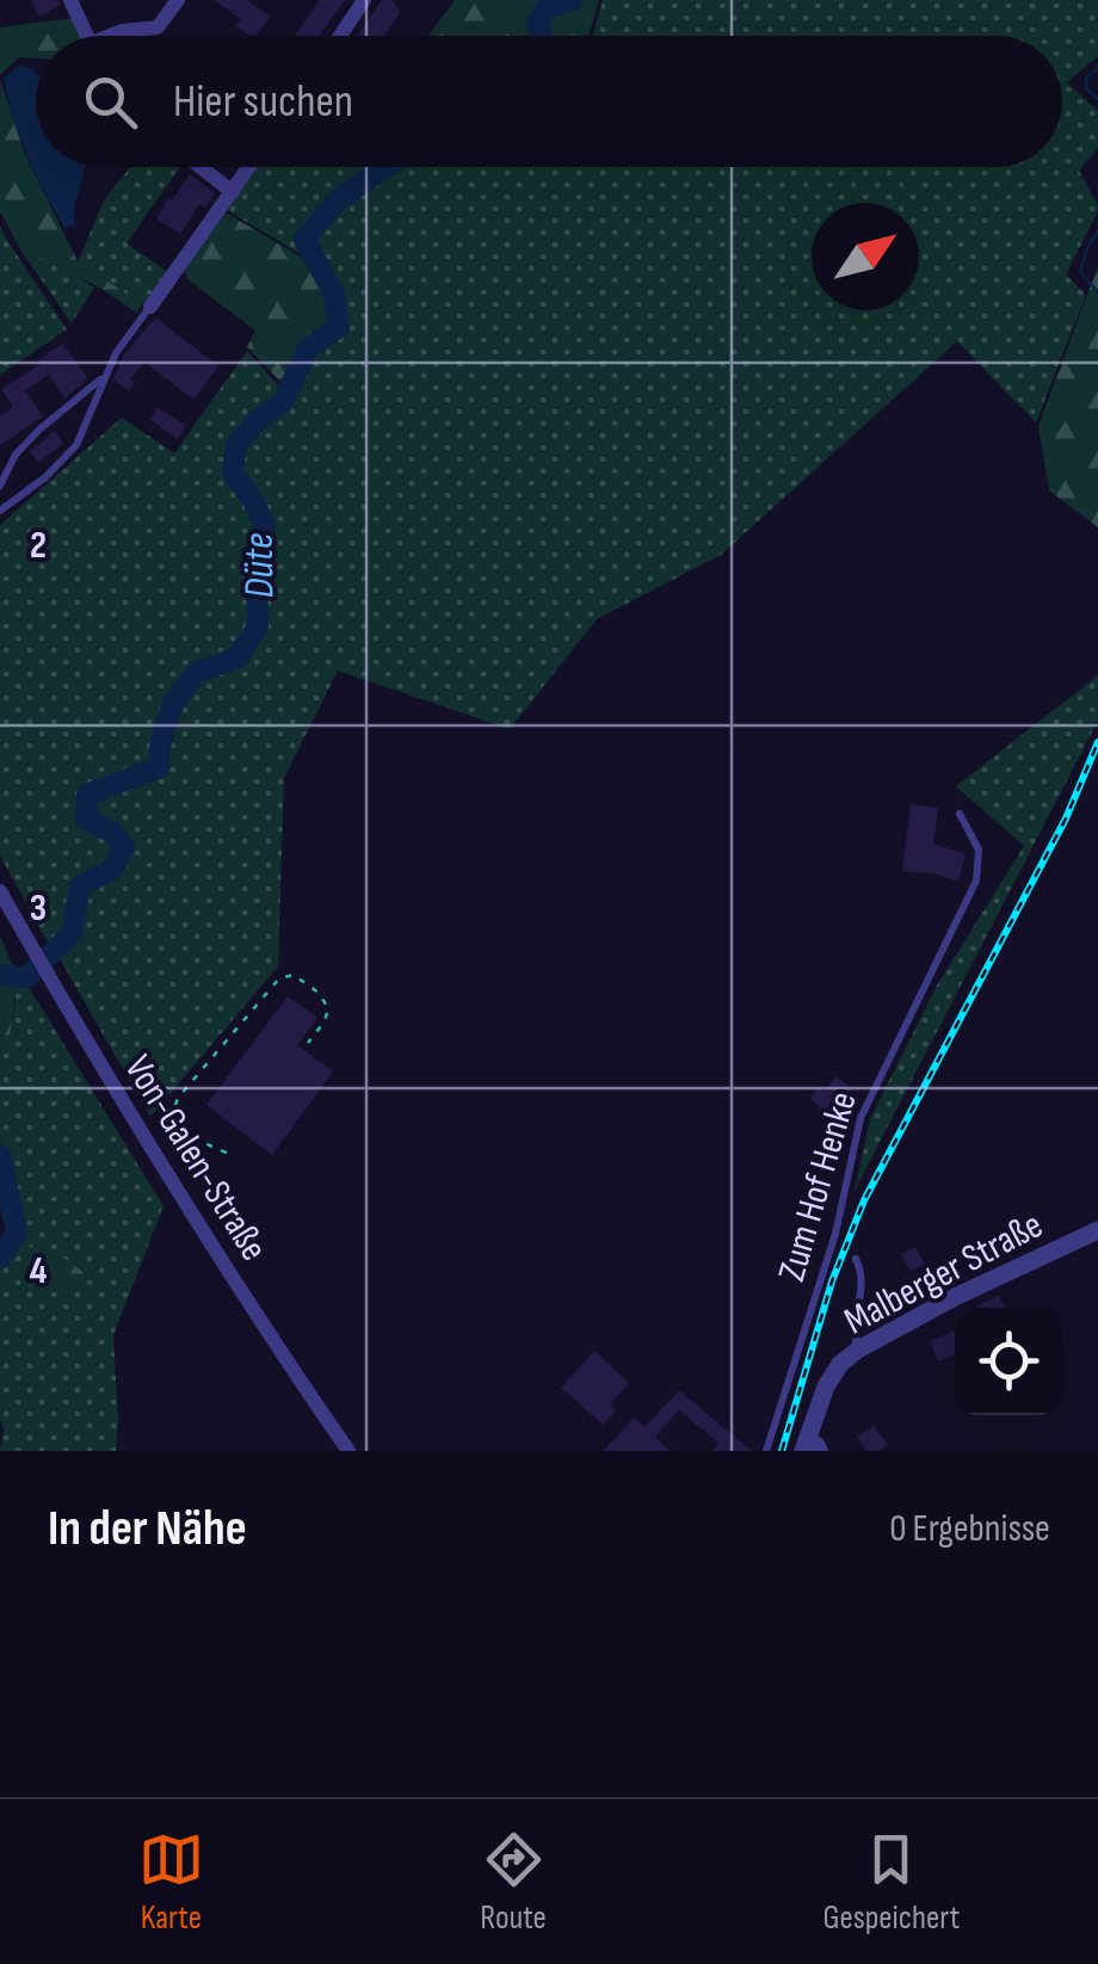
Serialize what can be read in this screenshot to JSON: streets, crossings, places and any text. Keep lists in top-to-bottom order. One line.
{"streets":{"street":["Von-Galen-Straße","Malberger Straße"],"lane":["Zum Hof Henke"]},"water":["Düte"],"north":"top right","page":{"search":"Hier suchen","heading":["In der Nähe","0 Ergebnisse"],"nav":["Karte","Route","Gespeichert"]},"grid":{"rows":["2","3","4"]}}
